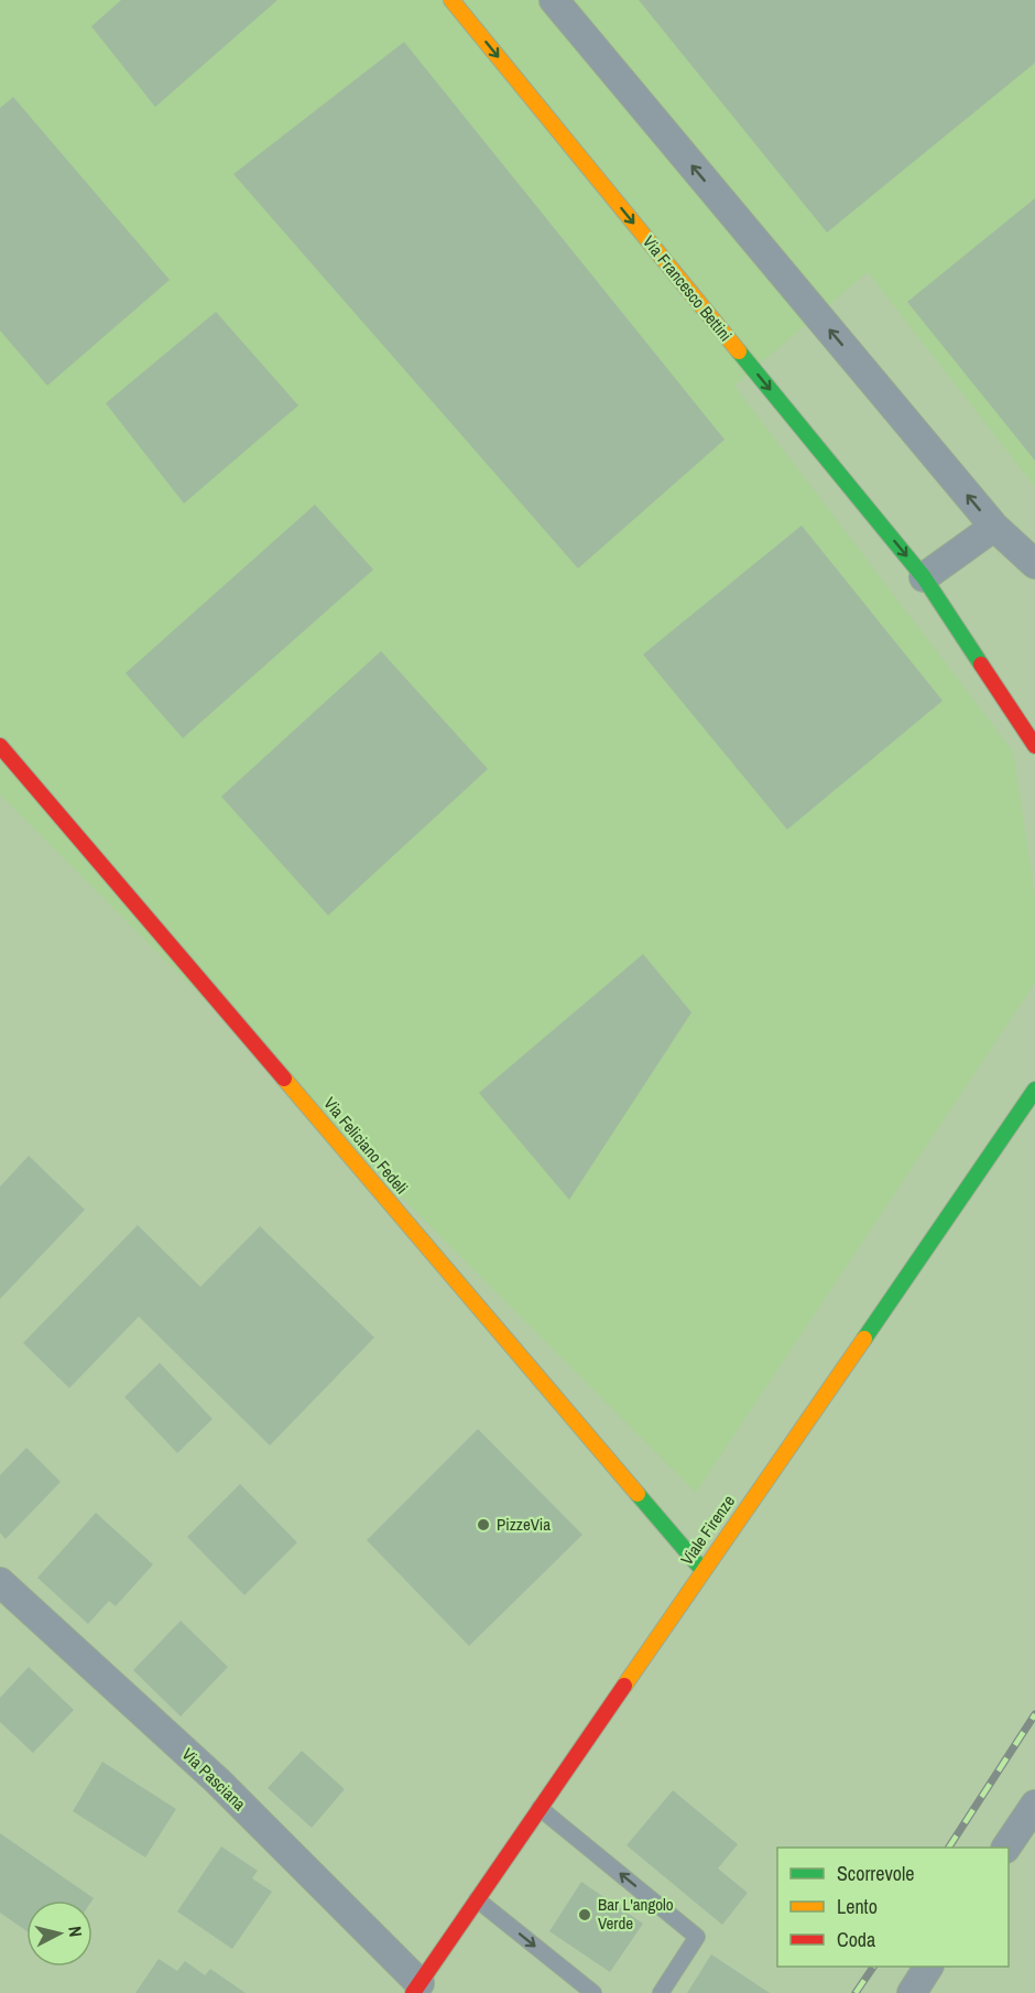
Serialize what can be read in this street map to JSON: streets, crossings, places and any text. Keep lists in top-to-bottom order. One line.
{"streets":{"street":["Via Francesco Bettini","Via Feliciano Fedeli","Viale Firenze","Via Pasciana"]},"crossings":[["Via Feliciano Fedeli","Viale Firenze"],["Viale Firenze","Via Pasciana"]],"places":["PizzeVia","Bar L'angolo Verde"],"legend":["Scorrevole","Lento","Coda"],"north":"right"}
